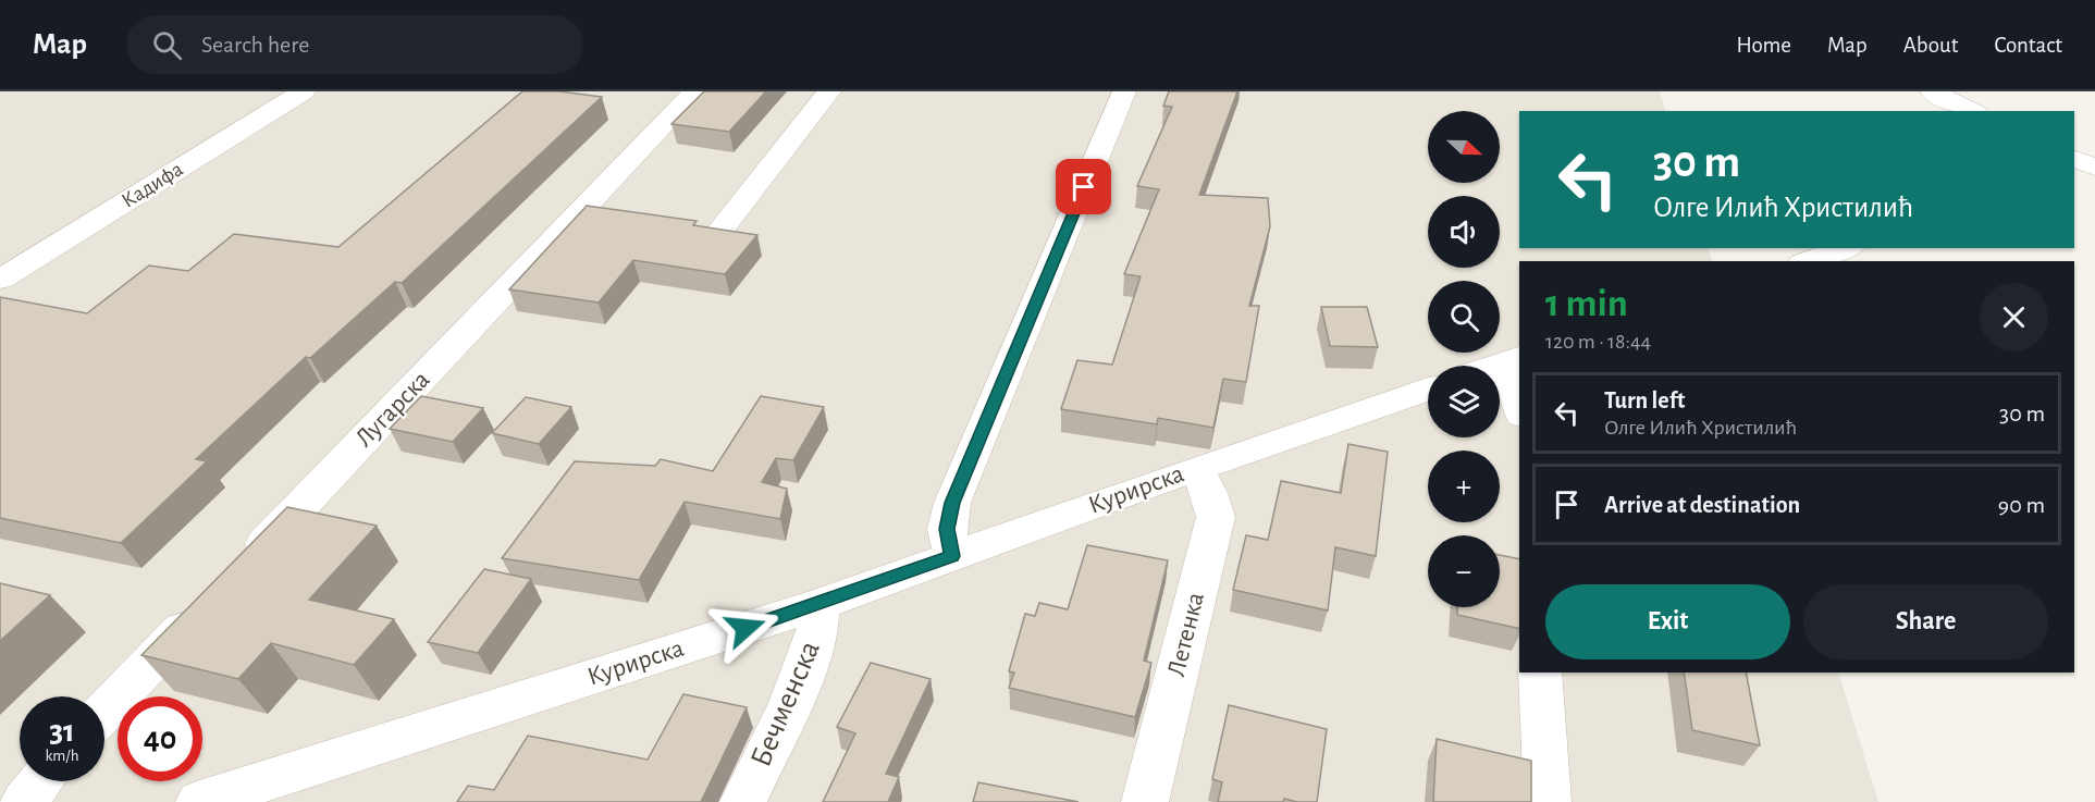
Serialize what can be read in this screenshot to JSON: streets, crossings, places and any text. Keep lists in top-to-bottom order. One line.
{"streets":{"street":["Кадифа","Лугарска","Курирска","Летенка","Бечменска"]},"crossings":[["Курирска","Летенка"],["Курирска","Бечменска"]],"north":"right","page":{"header":"Map","search":"Search here","nav":["Home","Map","About","Contact"],"map_buttons":["+","−"],"turn":["30 m","Олге Илић Христилић"],"heading":["1 min","120 m · 18:44"],"list":[{"name":"Turn left","note":"Олге Илић Христилић","value":"30 m"},{"name":"Arrive at destination","value":"90 m"}],"buttons":["Exit","Share"],"speed":"31 km/h","limit":"40"}}
